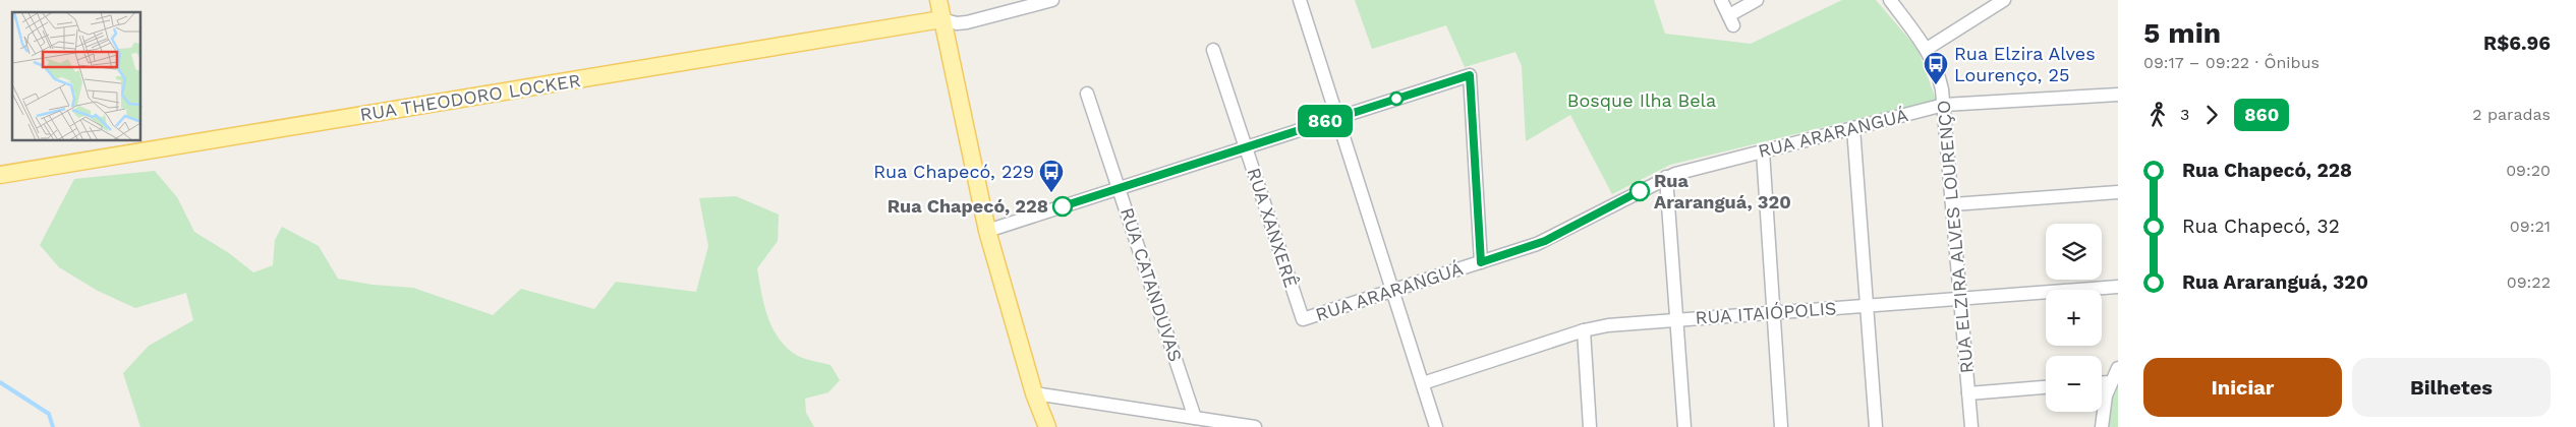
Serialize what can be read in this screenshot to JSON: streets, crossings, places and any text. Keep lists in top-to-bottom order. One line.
{"streets":{"main road":["RUA THEODORO LOCKER"],"street":["RUA ARARANGUÁ","RUA XANXERÊ","RUA ELZIRA ALVES LOURENÇO","RUA CATANDUVAS","RUA ITAIÓPOLIS"]},"crossings":[["RUA ARARANGUÁ","RUA XANXERÊ"],["RUA ARARANGUÁ","RUA ELZIRA ALVES LOURENÇO"],["RUA ELZIRA ALVES LOURENÇO","RUA ITAIÓPOLIS"]],"parks":["Bosque Ilha Bela"],"places":{"bus stop":["Rua Elzira Alves Lourenço, 25","Rua Chapecó, 229"],"other":["Rua Araranguá, 320","Rua Chapecó, 228"]},"lines":["bus line 860"],"page":{"on_map":"860","heading":["5 min","09:17 – 09:22 · Ônibus","R$6.96"],"legs":["3","860","2 paradas"],"list":[{"name":"Rua Chapecó, 228","value":"09:20"},{"name":"Rua Chapecó, 32","value":"09:21"},{"name":"Rua Araranguá, 320","value":"09:22"}],"map_buttons":["+","−"],"buttons":["Iniciar","Bilhetes"]}}
